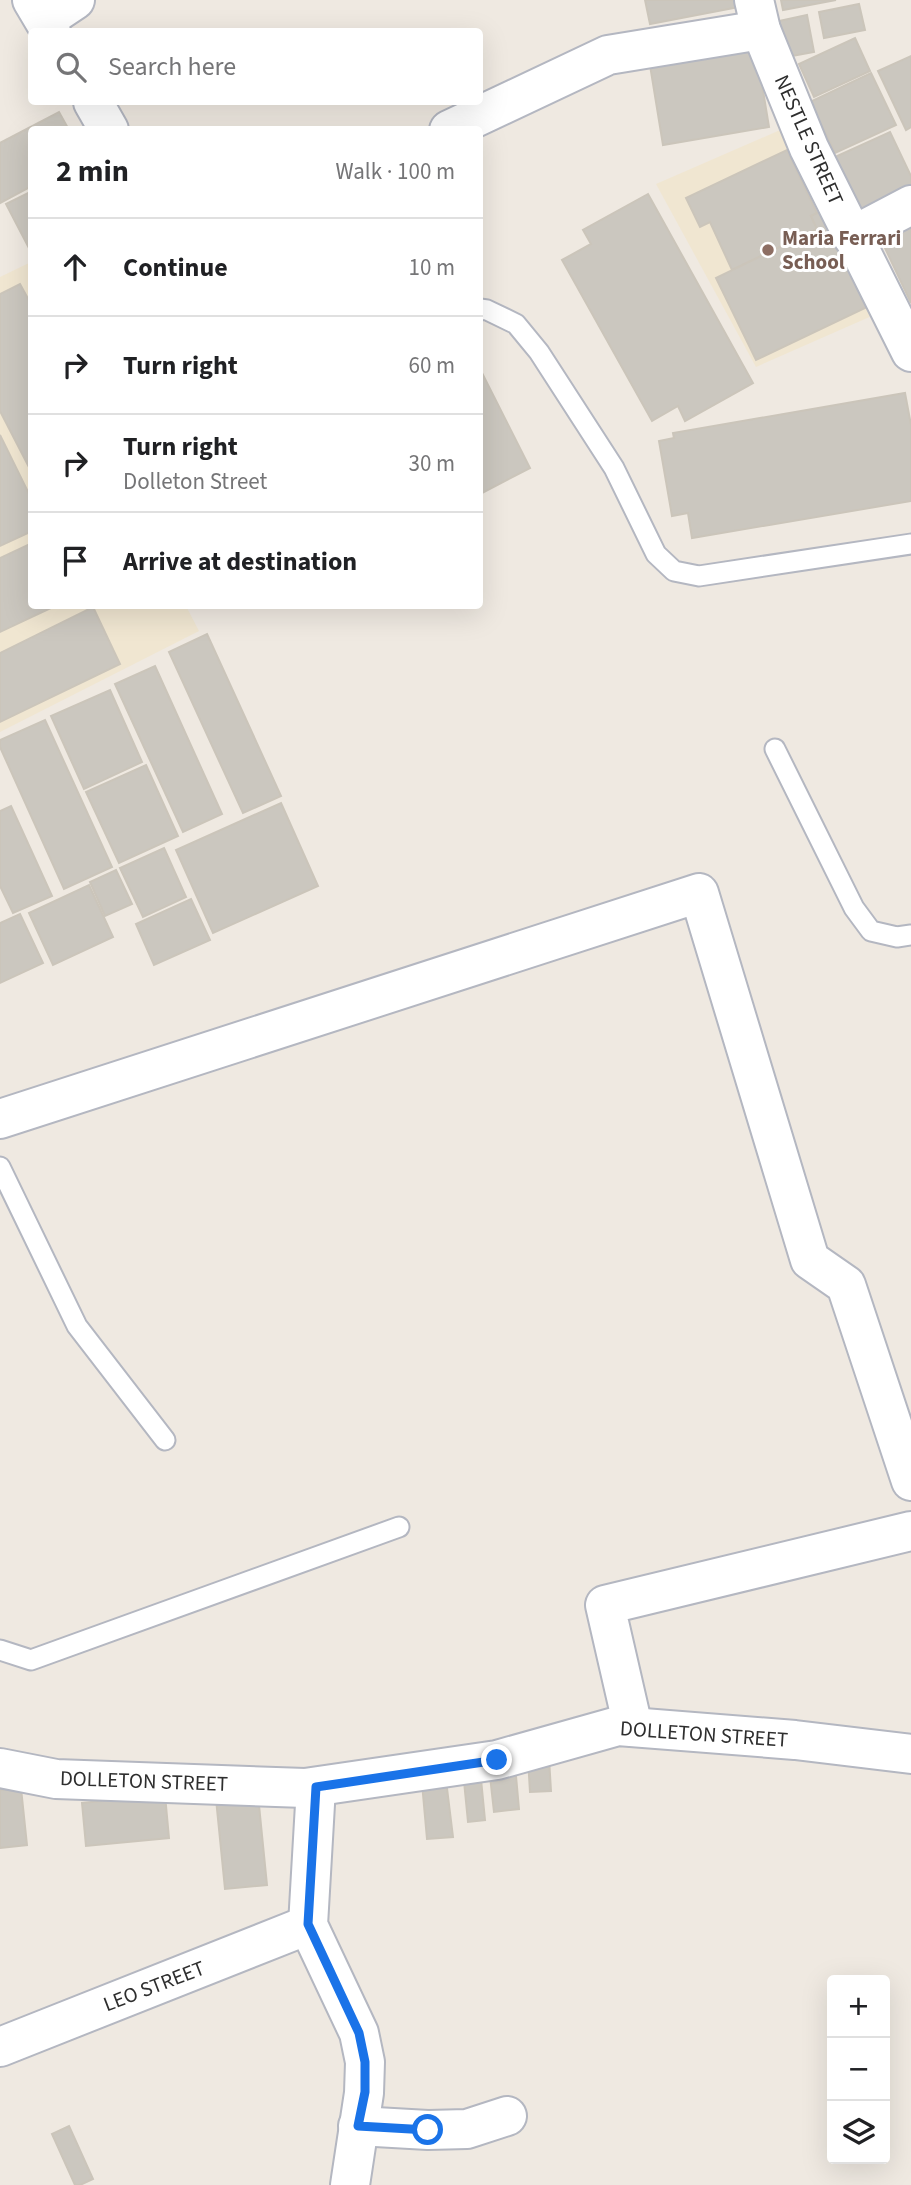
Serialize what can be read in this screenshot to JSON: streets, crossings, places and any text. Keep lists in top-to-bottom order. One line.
{"streets":{"street":["NESTLE STREET","DOLLETON STREET","LEO STREET"]},"places":["Maria Ferrari School"],"page":{"search":"Search here","heading":["2 min","Walk · 100 m"],"list":[["Continue","10 m"],["Turn right","60 m"],["Turn right","Dolleton Street","30 m"],"Arrive at destination"],"map_buttons":["+","−"]}}
